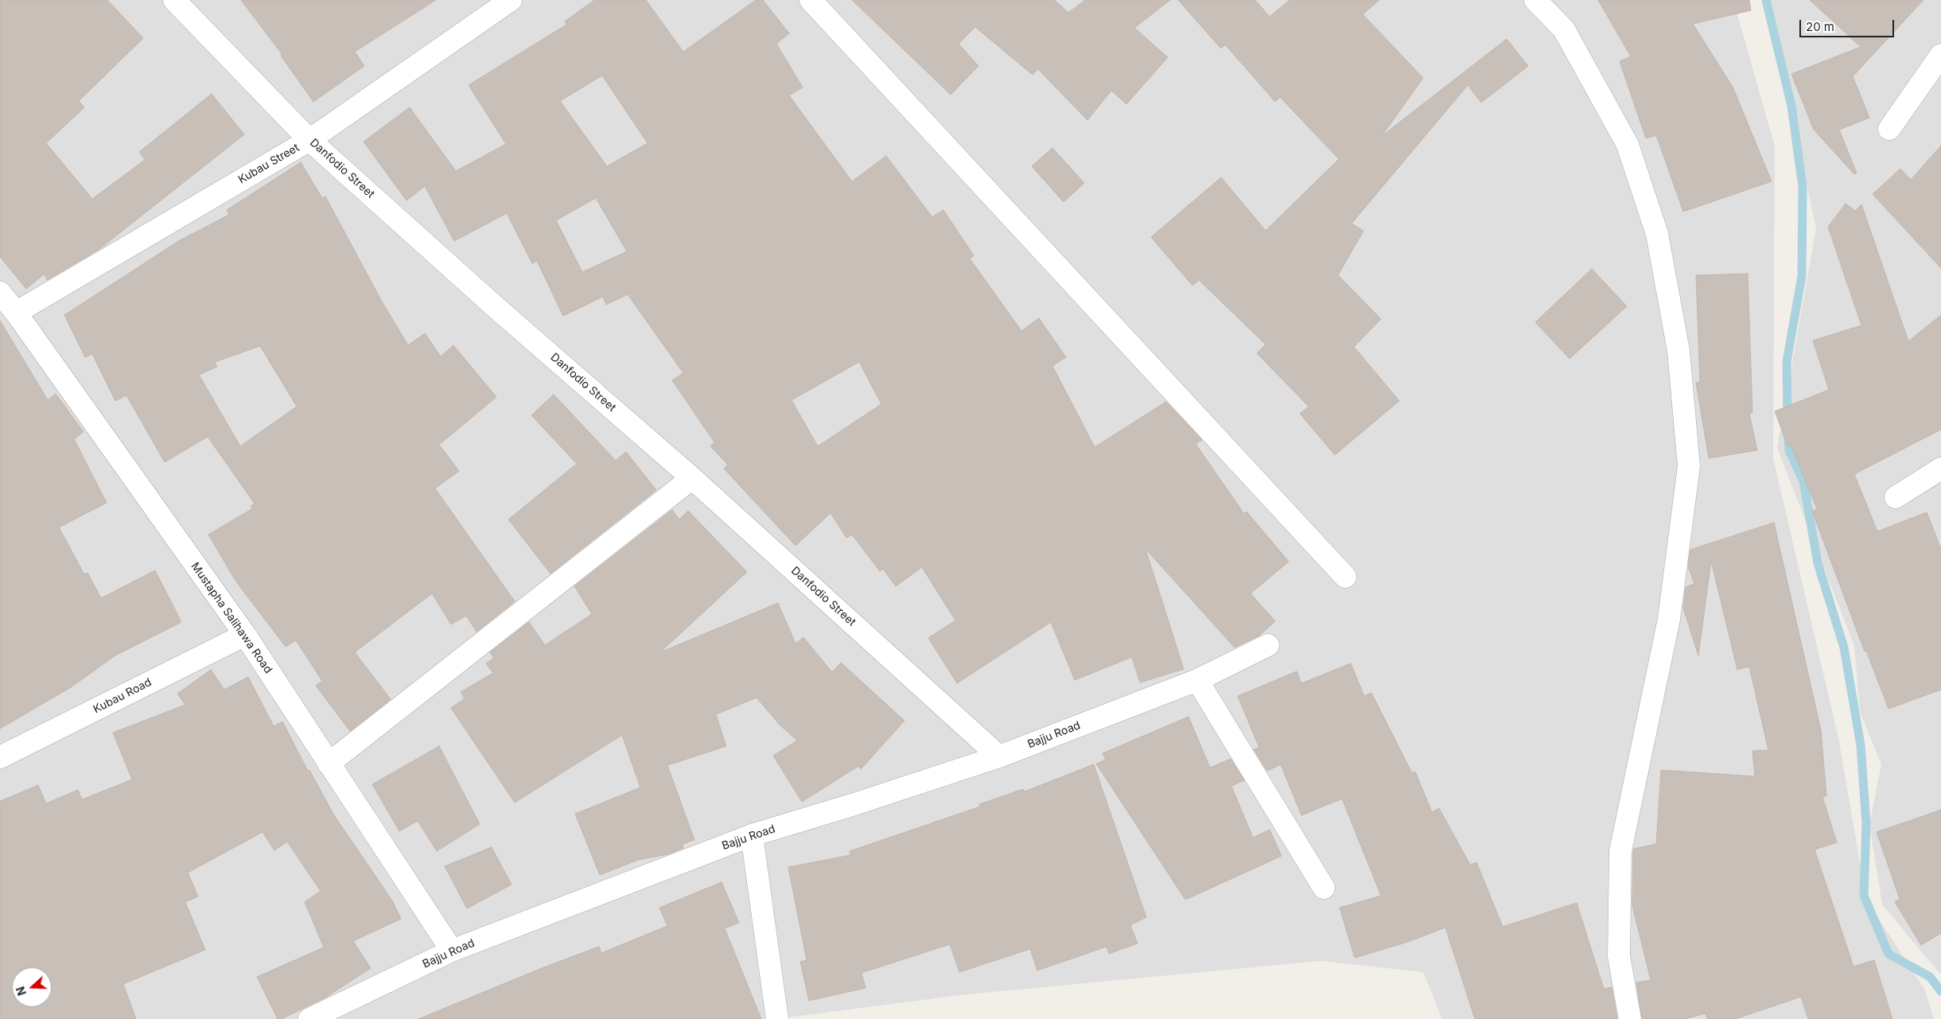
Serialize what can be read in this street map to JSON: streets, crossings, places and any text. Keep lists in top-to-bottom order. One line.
{"streets":{"street":["Kubau Street","Danfodio Street","Mustapha Salihawa Road","Kubau Road","Bajju Road"]},"crossings":[["Kubau Street","Danfodio Street"],["Kubau Street","Mustapha Salihawa Road"],["Danfodio Street","Bajju Road"],["Mustapha Salihawa Road","Kubau Road"],["Mustapha Salihawa Road","Bajju Road"]],"scale_bar":"20 m","north":"left"}
